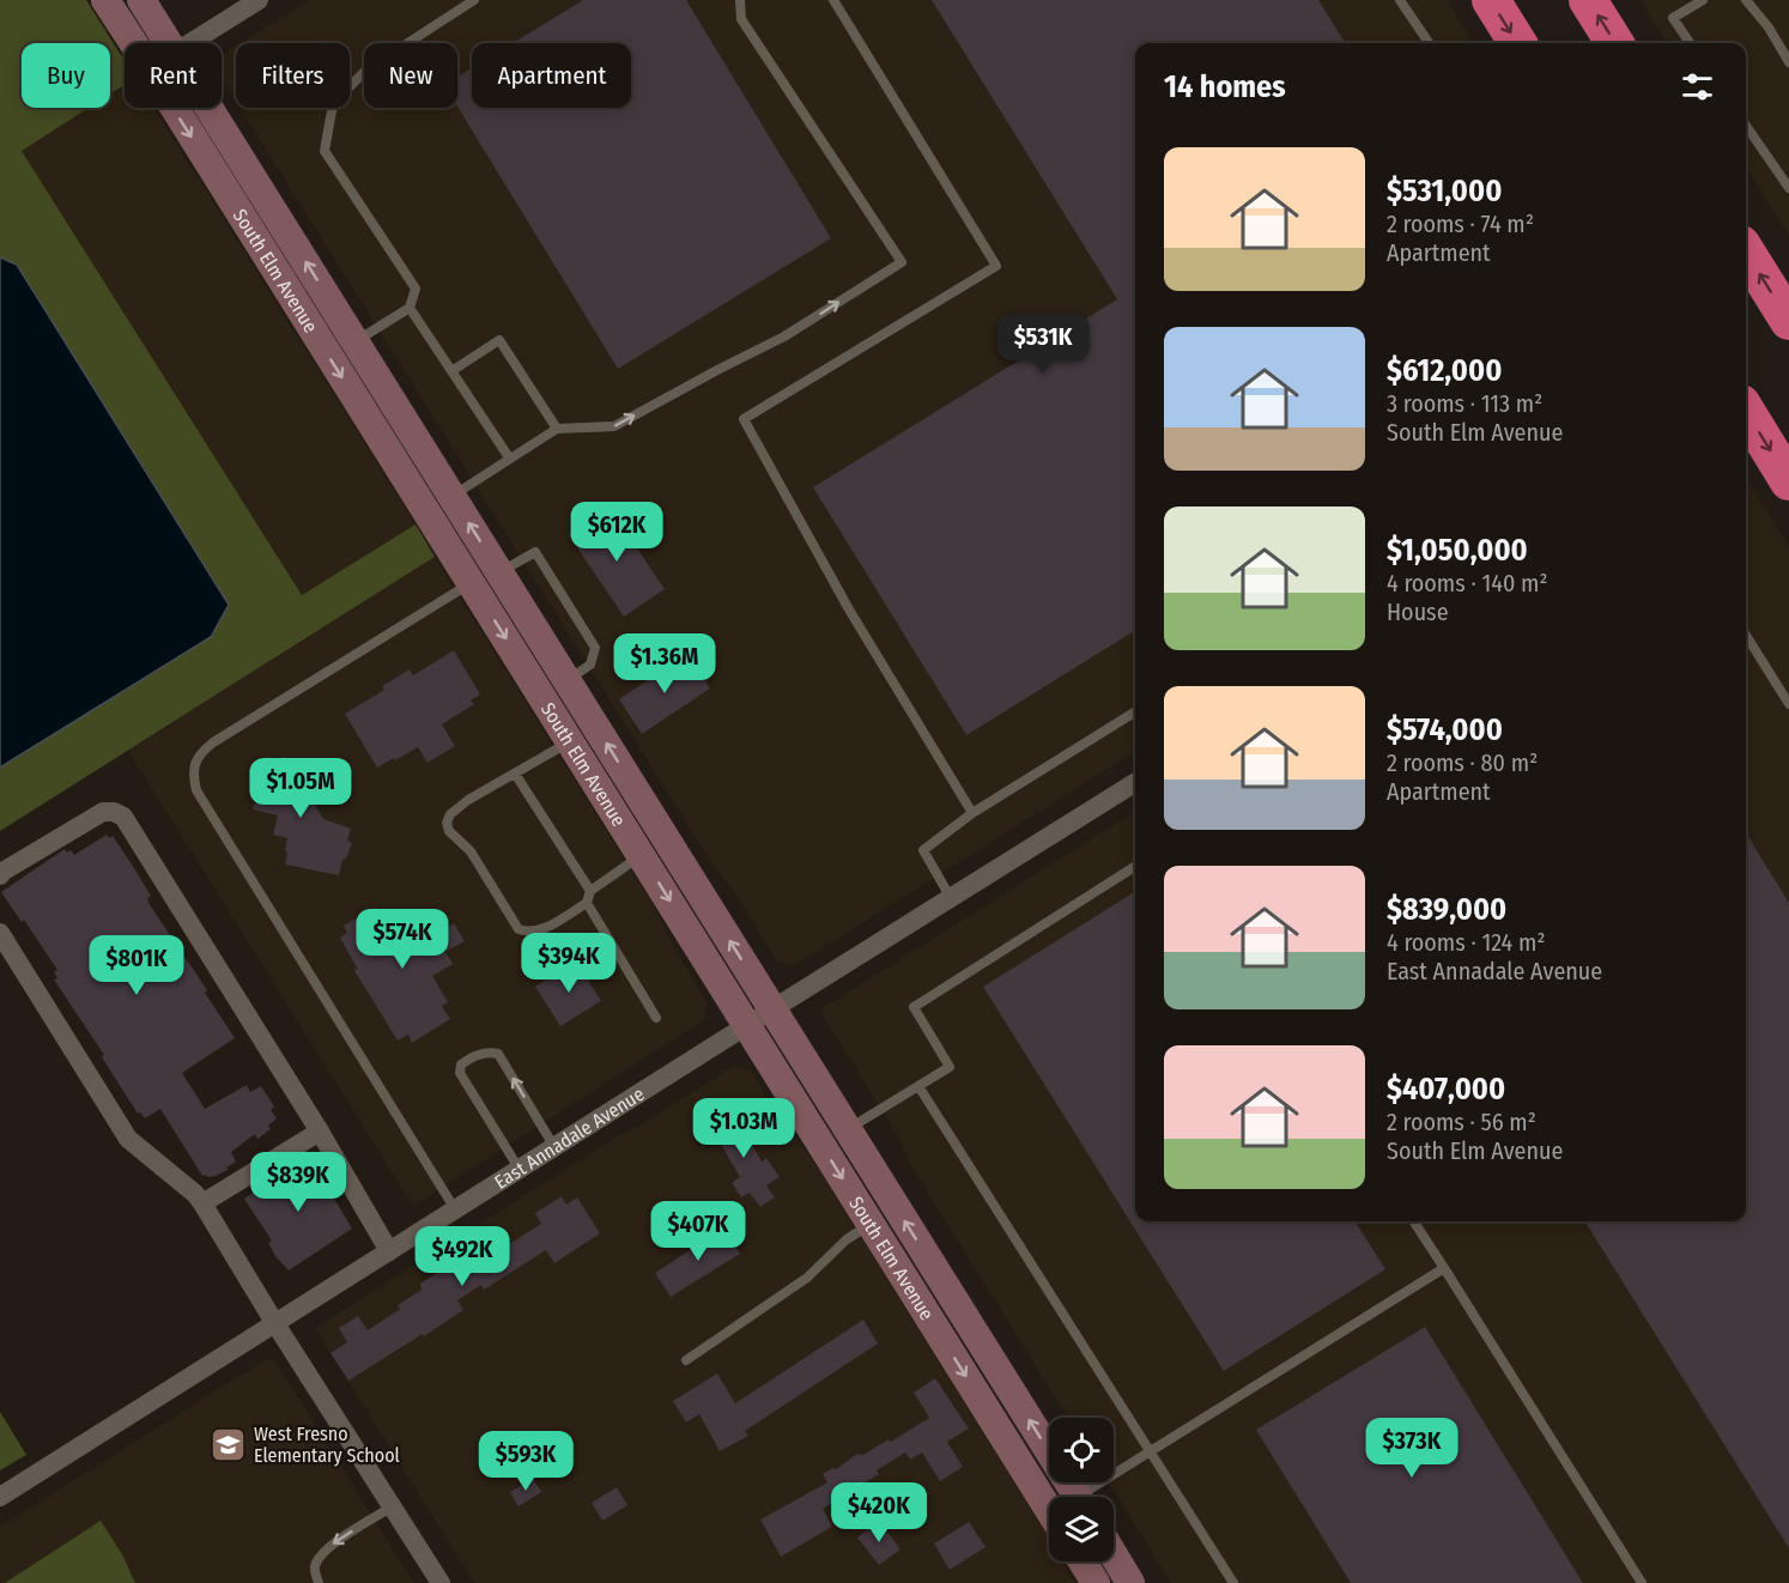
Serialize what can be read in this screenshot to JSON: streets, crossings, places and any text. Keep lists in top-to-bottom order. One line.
{"streets":{"main road":["South Elm Avenue"],"street":["East Annadale Avenue"]},"crossings":[["South Elm Avenue","East Annadale Avenue"]],"places":{"school or university":["West Fresno Elementary School"]},"page":{"chip":["Buy","Rent","Filters","New","Apartment"],"heading":"14 homes","list":[{"name":"$531,000","note":"2 rooms · 74 m² · Apartment"},{"name":"$612,000","note":"3 rooms · 113 m² · South Elm Avenue"},{"name":"$1,050,000","note":"4 rooms · 140 m² · House"},{"name":"$574,000","note":"2 rooms · 80 m² · Apartment"},{"name":"$839,000","note":"4 rooms · 124 m² · East Annadale Avenue"},{"name":"$407,000","note":"2 rooms · 56 m² · South Elm Avenue"}],"price":["$531K","$612K","$1.36M","$1.05M","$574K","$394K","$801K","$1.03M","$839K","$407K","$492K","$373K","$593K","$420K"]}}
